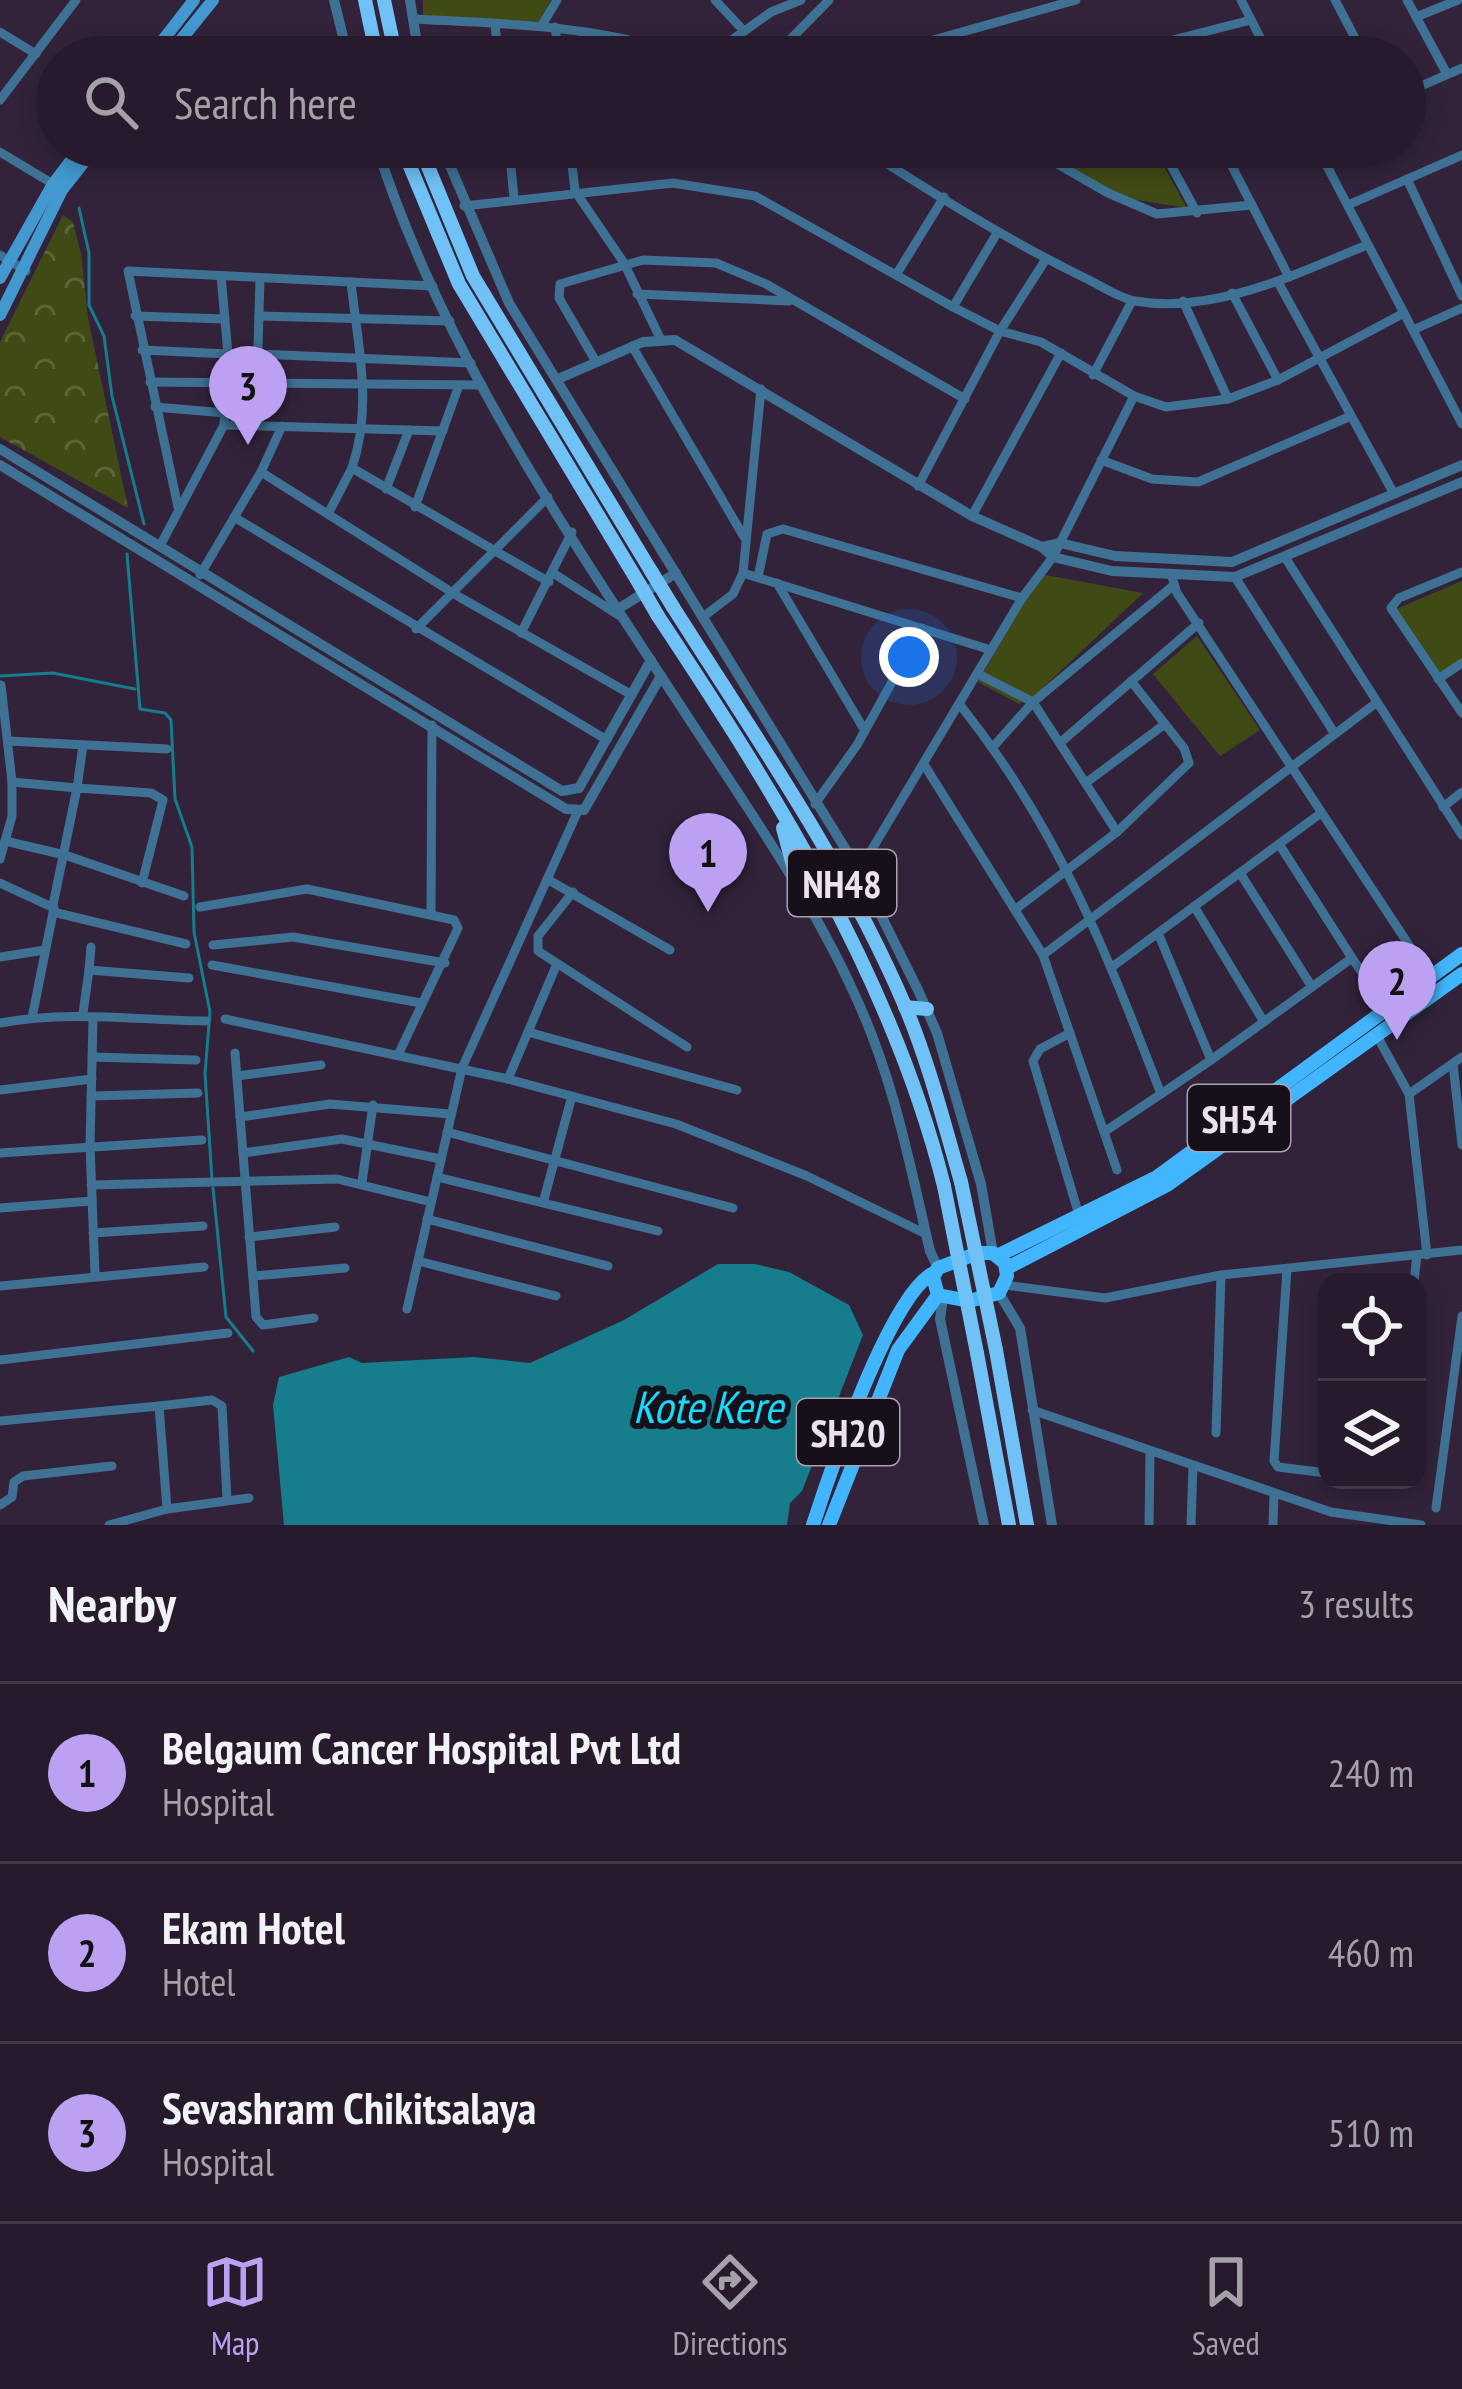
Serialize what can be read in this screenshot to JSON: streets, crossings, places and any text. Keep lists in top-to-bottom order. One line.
{"streets":{"highway":["NH48"],"main road":["SH54","SH20"]},"water":["Kote Kere"],"page":{"search":"Search here","pins":["3","1","2"],"heading":["Nearby","3 results"],"list":[{"mark":"1","name":"Belgaum Cancer Hospital Pvt Ltd","note":"Hospital","value":"240 m"},{"mark":"2","name":"Ekam Hotel","note":"Hotel","value":"460 m"},{"mark":"3","name":"Sevashram Chikitsalaya","note":"Hospital","value":"510 m"}],"nav":["Map","Directions","Saved"]}}
